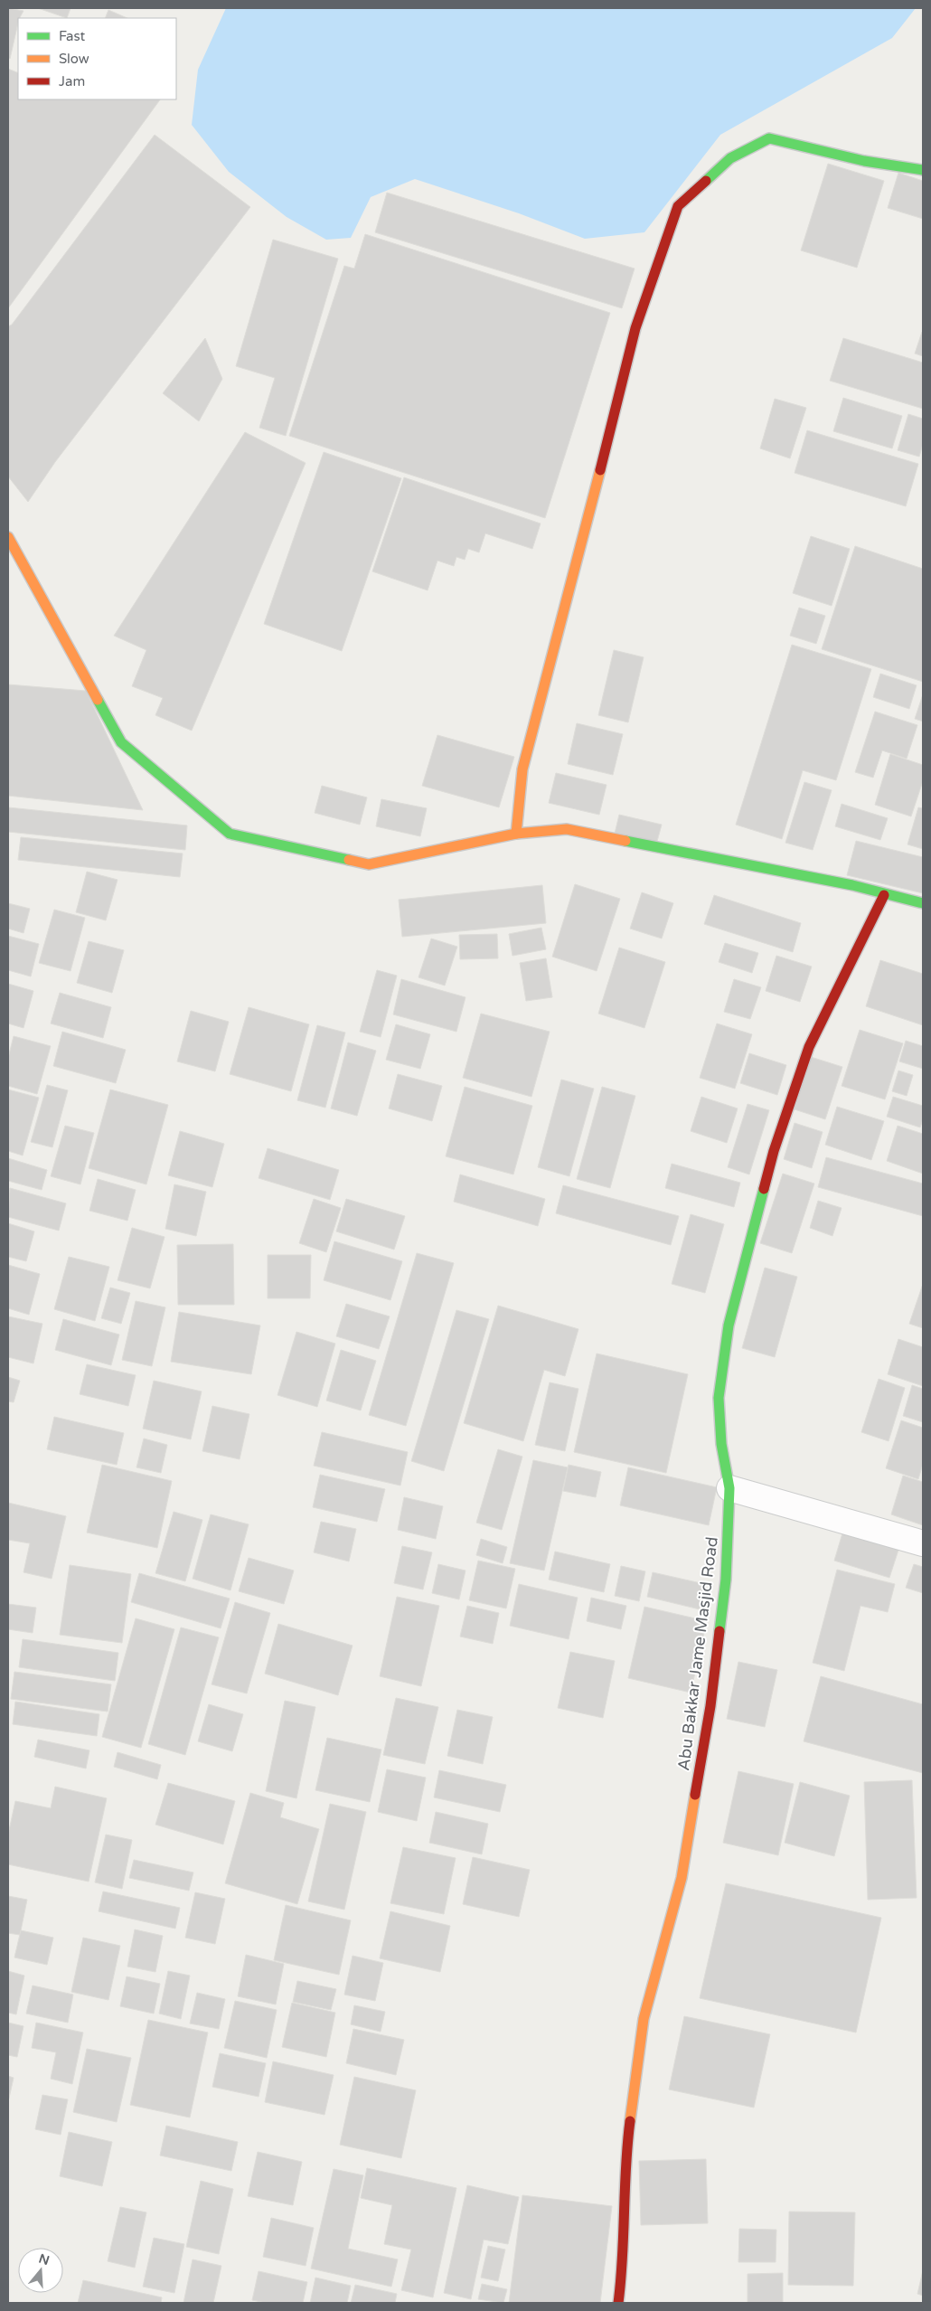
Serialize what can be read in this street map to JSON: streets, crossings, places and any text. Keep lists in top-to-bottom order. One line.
{"streets":{"street":["Abu Bakkar Jame Masjid Road"]},"legend":["Fast","Slow","Jam"],"north":"top"}
